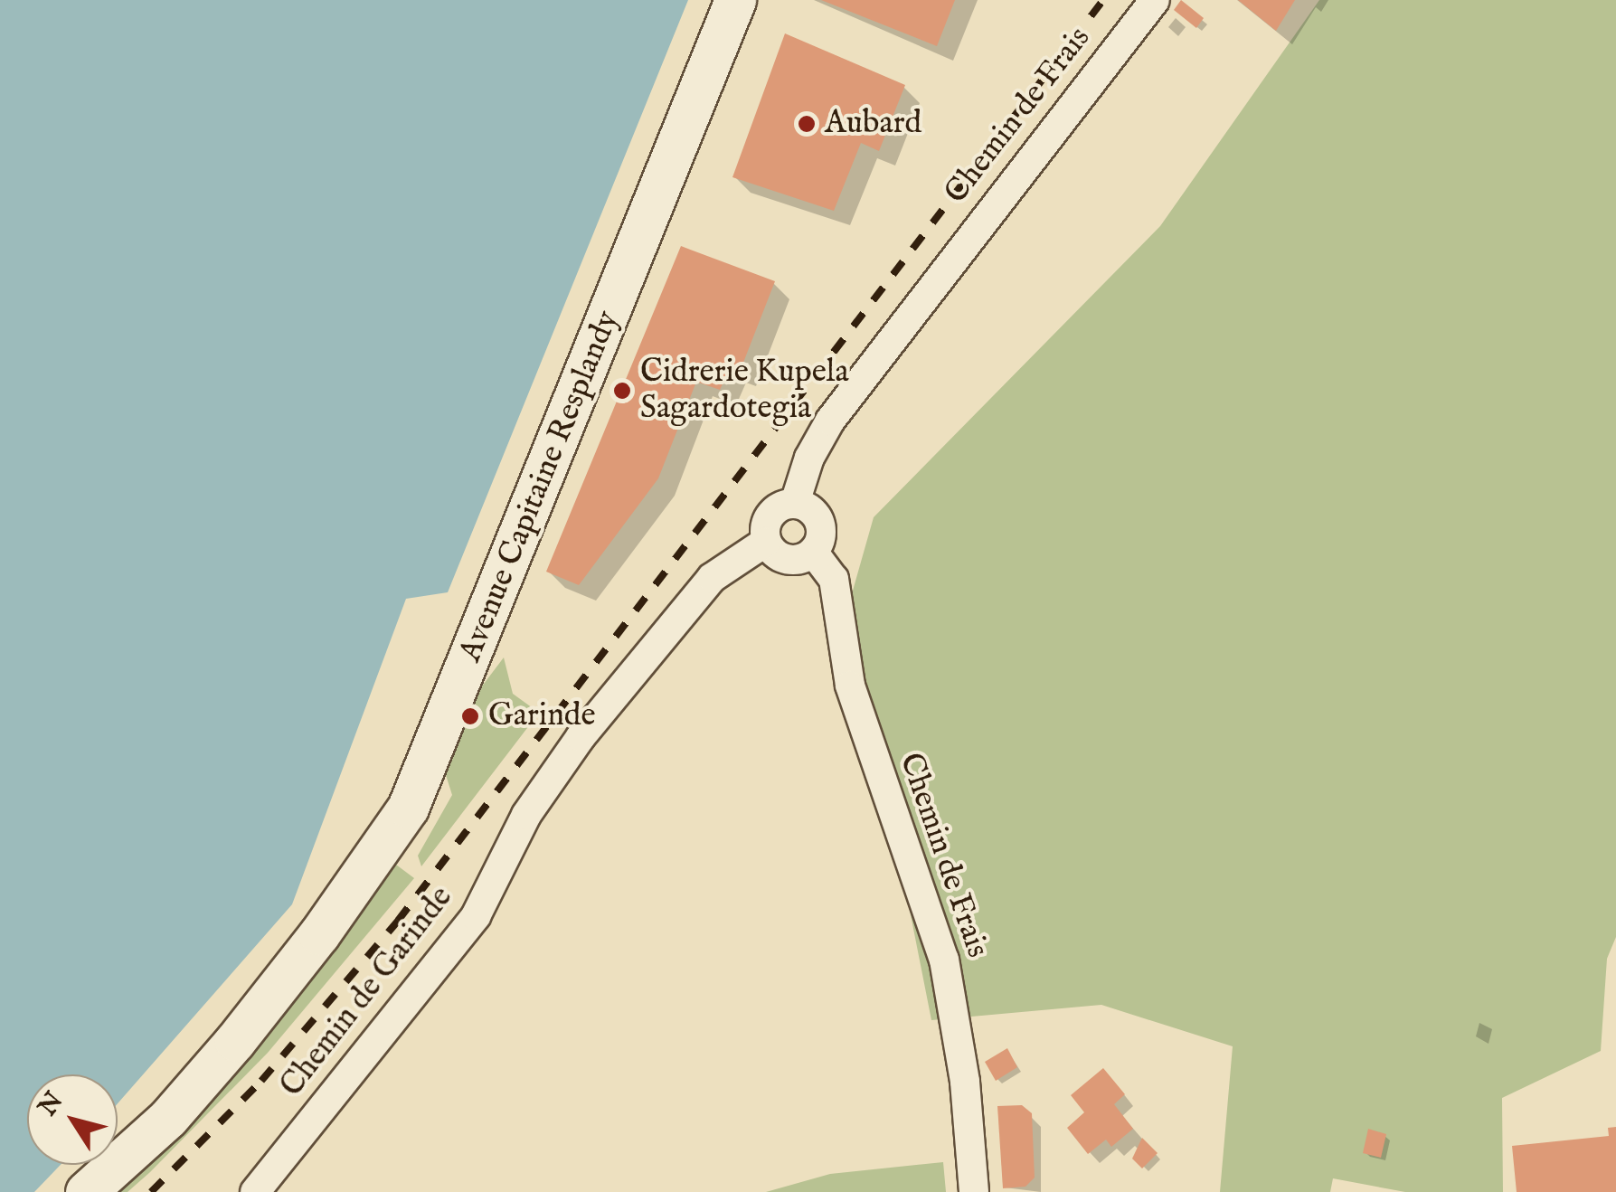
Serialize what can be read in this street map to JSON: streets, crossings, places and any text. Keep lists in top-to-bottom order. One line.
{"streets":{"main road":["Avenue Capitaine Resplandy"],"street":["Chemin de Frais","Chemin de Garinde"]},"crossings":[["Chemin de Frais","Chemin de Garinde"]],"places":["Aubard","Cidrerie Kupela Sagardotegia","Garinde"],"north":"top left"}
